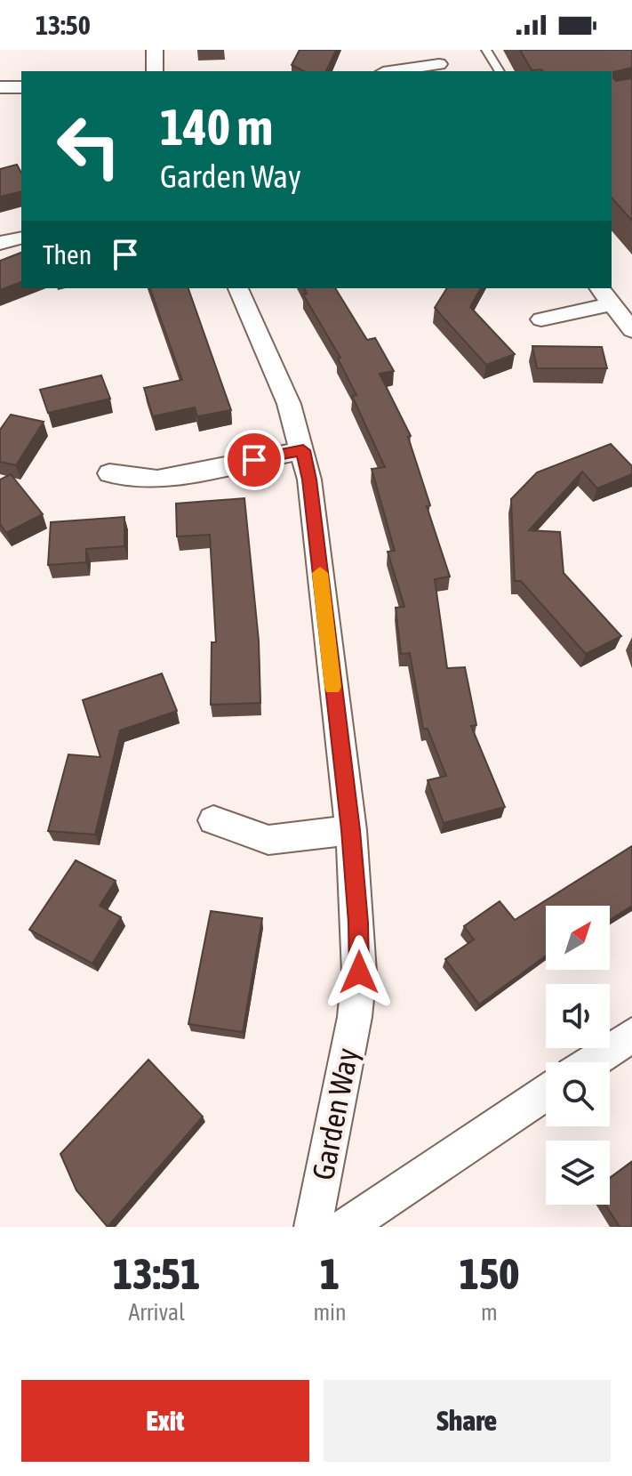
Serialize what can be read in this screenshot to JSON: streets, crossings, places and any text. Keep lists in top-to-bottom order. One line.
{"streets":{"street":["Garden Way"]},"north":"top right","page":{"status":"13:50","turn":["140 m","Garden Way"],"then":"Then","eta":["13:51","Arrival","1","min","150","m"],"buttons":["Exit","Share"]}}
